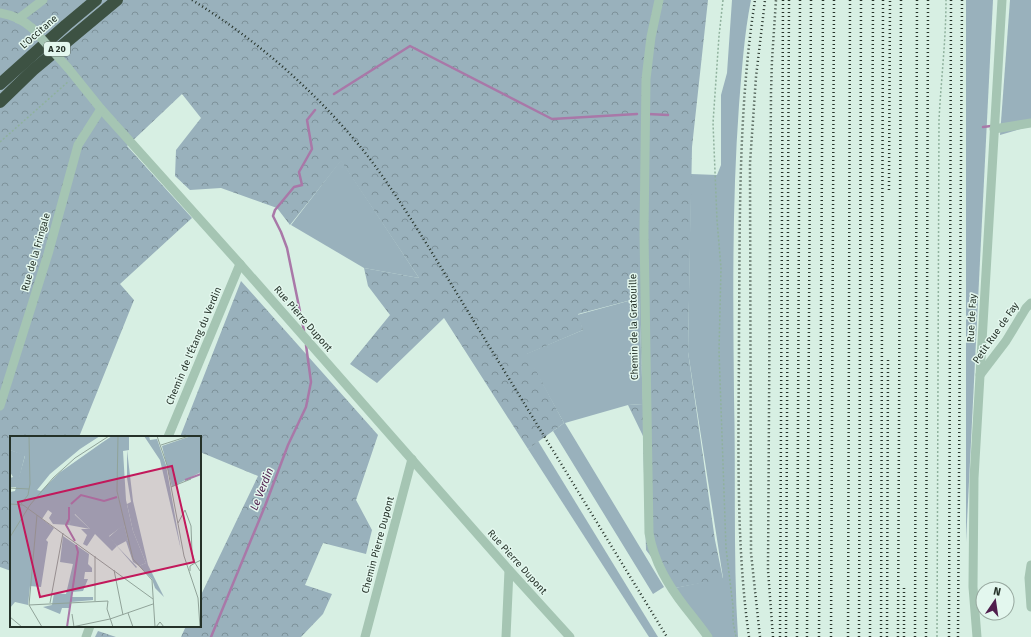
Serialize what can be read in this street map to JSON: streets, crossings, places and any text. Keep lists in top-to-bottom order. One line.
{"streets":{"highway":["L'Occitane","A 20"],"street":["Rue de la Fringale","Rue de Fay","Rue Pierre Dupont","Chemin de la Gratouille","Petit Rue de Fay","Chemin de l'Étang du Verdin","Chemin Pierre Dupont"]},"crossings":[["Rue de la Fringale","Rue Pierre Dupont"],["Rue de Fay","Petit Rue de Fay"],["Rue Pierre Dupont","Chemin de l'Étang du Verdin"],["Rue Pierre Dupont","Chemin Pierre Dupont"]],"water":["Le Verdin"],"north":"top"}
